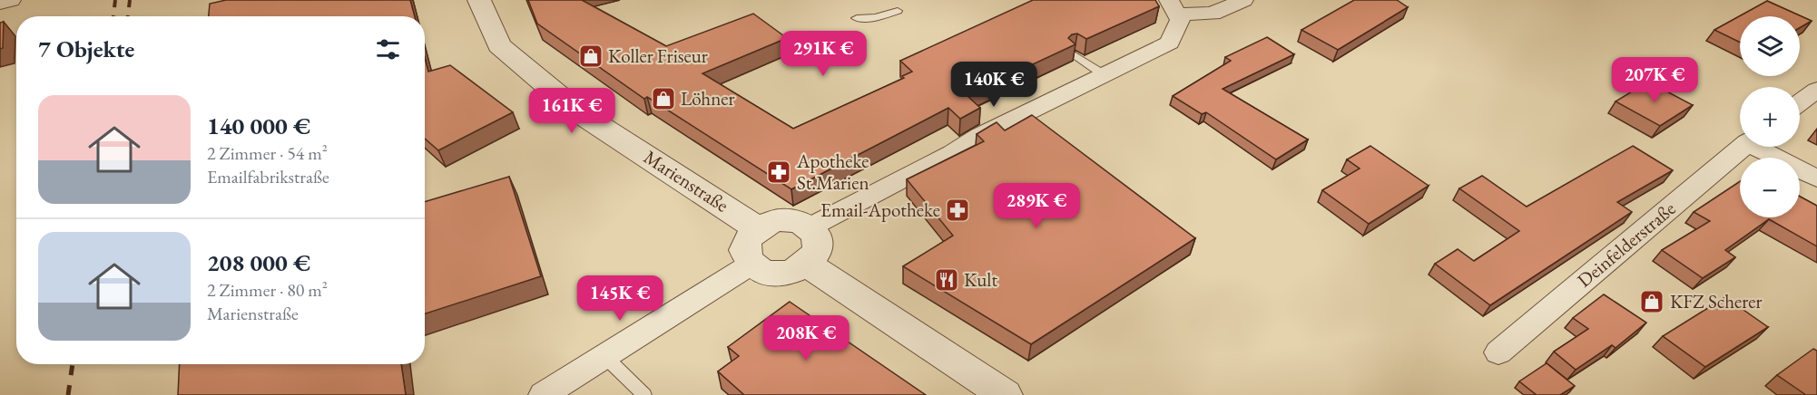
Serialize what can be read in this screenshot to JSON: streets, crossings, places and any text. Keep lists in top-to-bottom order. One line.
{"streets":{"street":["Marienstraße","Deinfelderstraße"]},"places":{"shop":["Koller Friseur","Löhner","KFZ Scherer"],"pharmacy":["Apotheke St.Marien","Email-Apotheke"],"restaurant":["Kult"]},"page":{"map_buttons":["+","−"],"heading":"7 Objekte","price":["291K €","207K €","140K €","161K €","289K €","145K €","208K €"],"list":[{"name":"140 000 €","note":"2 Zimmer · 54 m² · Emailfabrikstraße"},{"name":"208 000 €","note":"2 Zimmer · 80 m² · Marienstraße"}]}}
